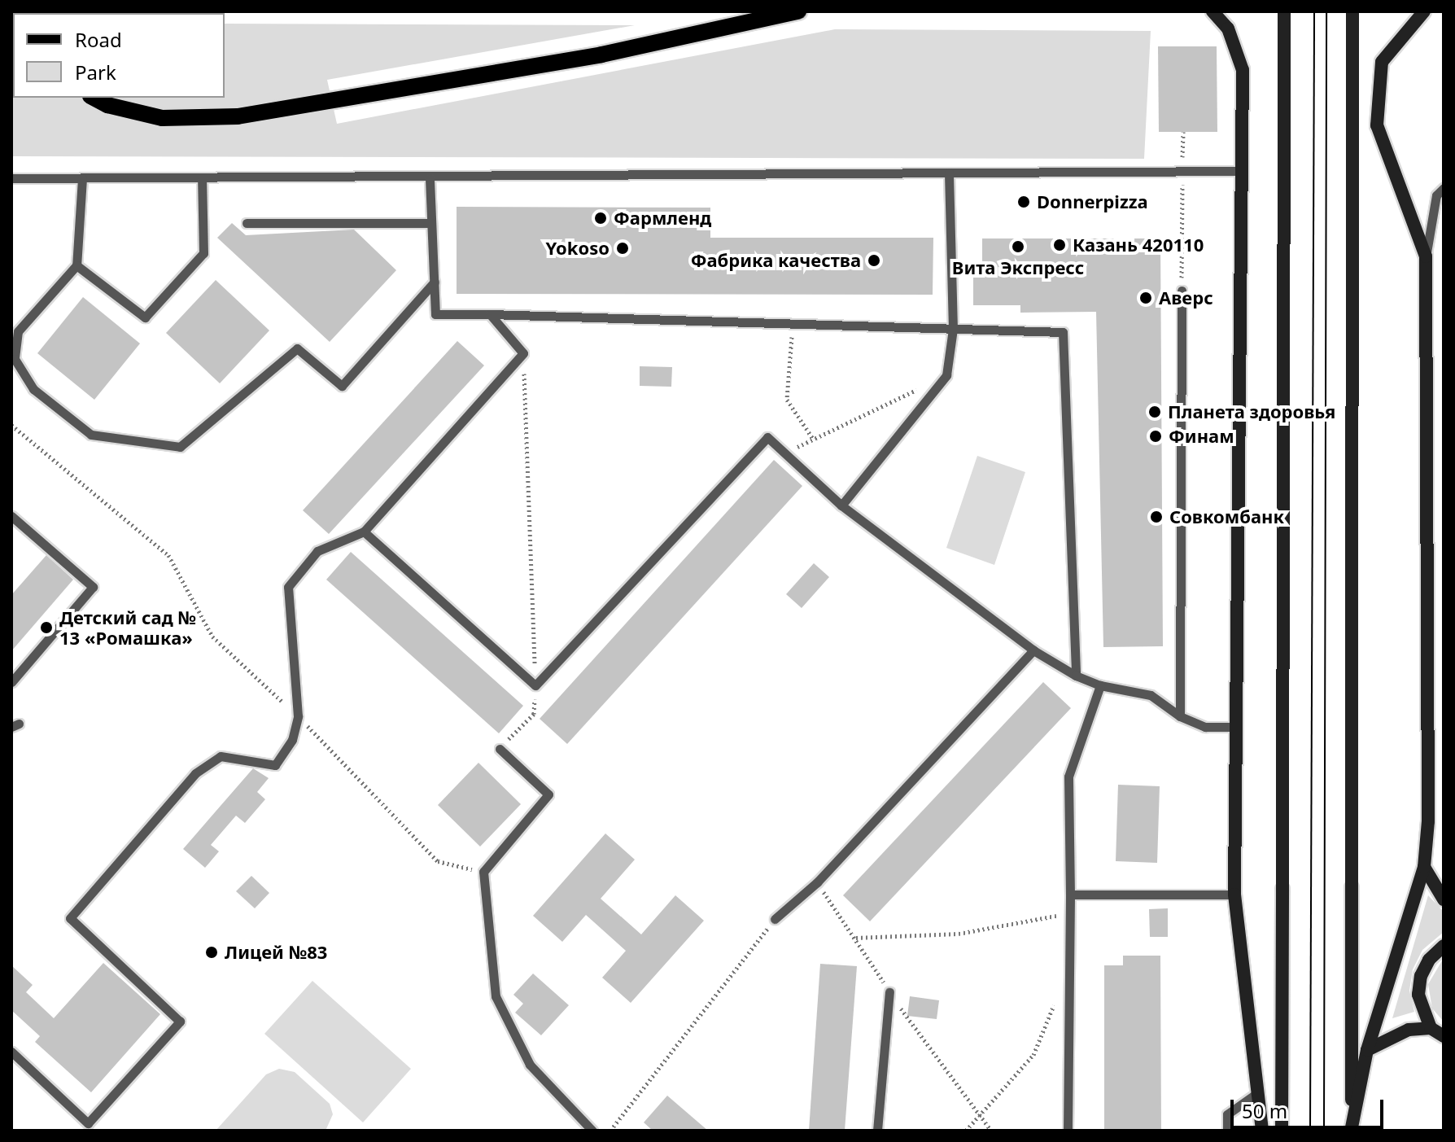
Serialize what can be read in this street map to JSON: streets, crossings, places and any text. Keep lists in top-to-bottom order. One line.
{"places":["Donnerpizza","Фармленд","Казань 420110","Вита Экспресс","Yokoso","Фабрика качества","Аверс","Планета здоровья","Финам","Совкомбанк","Детский сад № 13 «Ромашка»","Лицей №83"],"legend":["Road","Park"],"scale_bar":"50 m"}
